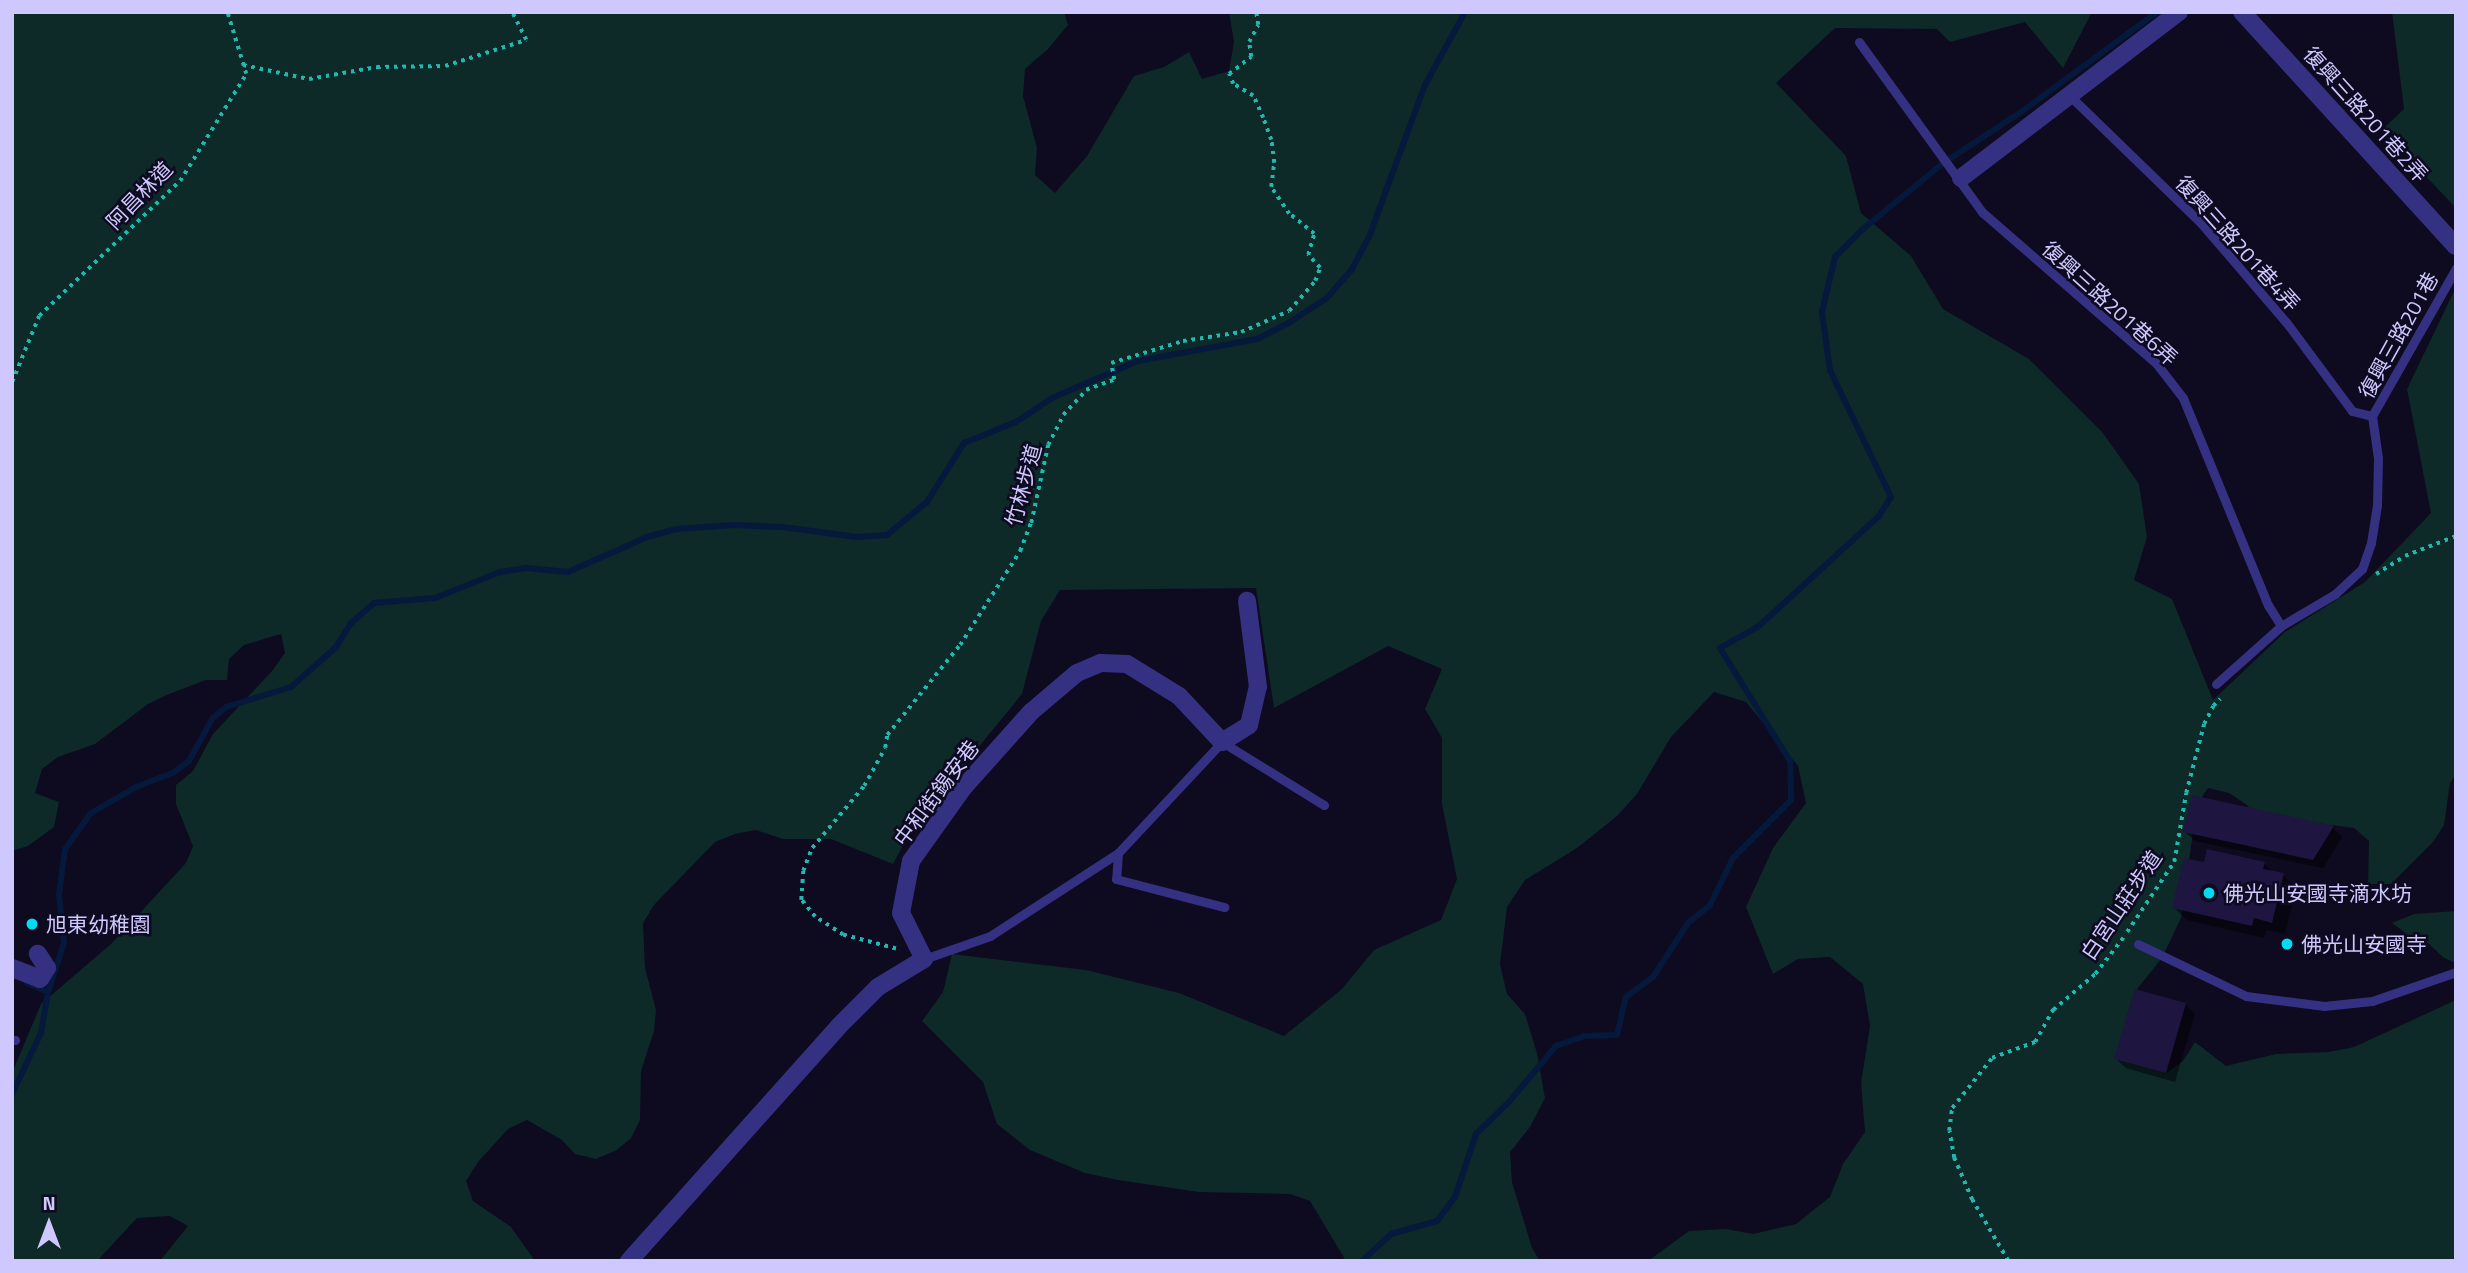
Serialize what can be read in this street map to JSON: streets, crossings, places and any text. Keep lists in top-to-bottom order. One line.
{"streets":{"street":["復興三路201巷2弄","中和街錫安巷"],"lane":["復興三路201巷4弄","復興三路201巷6弄","復興三路201巷"],"path":["阿昌林道","竹林步道","白宮山莊步道"]},"crossings":[["復興三路201巷4弄","復興三路201巷"],["復興三路201巷6弄","復興三路201巷"],["竹林步道","中和街錫安巷"]],"places":["佛光山安國寺滴水坊","旭東幼稚園","佛光山安國寺"],"north":"top"}
